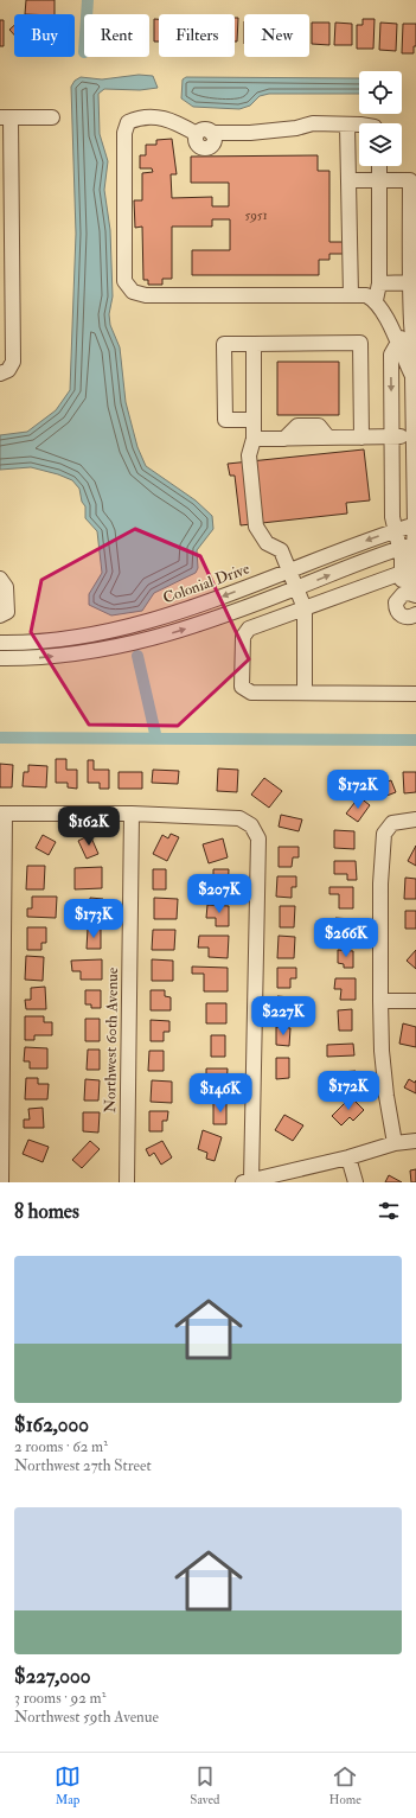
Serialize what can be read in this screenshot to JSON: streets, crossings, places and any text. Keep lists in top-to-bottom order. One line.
{"streets":{"street":["Colonial Drive","Northwest 60th Avenue"]},"house_numbers":["5951"],"page":{"chip":["Buy","Rent","Filters","New"],"price":["$172K","$162K","$207K","$173K","$266K","$227K","$172K","$146K"],"heading":"8 homes","list":[{"name":"$162,000","note":"2 rooms · 62 m² · Northwest 27th Street"},{"name":"$227,000","note":"3 rooms · 92 m² · Northwest 59th Avenue"}],"tabs":["Map","Saved","Home"]}}
